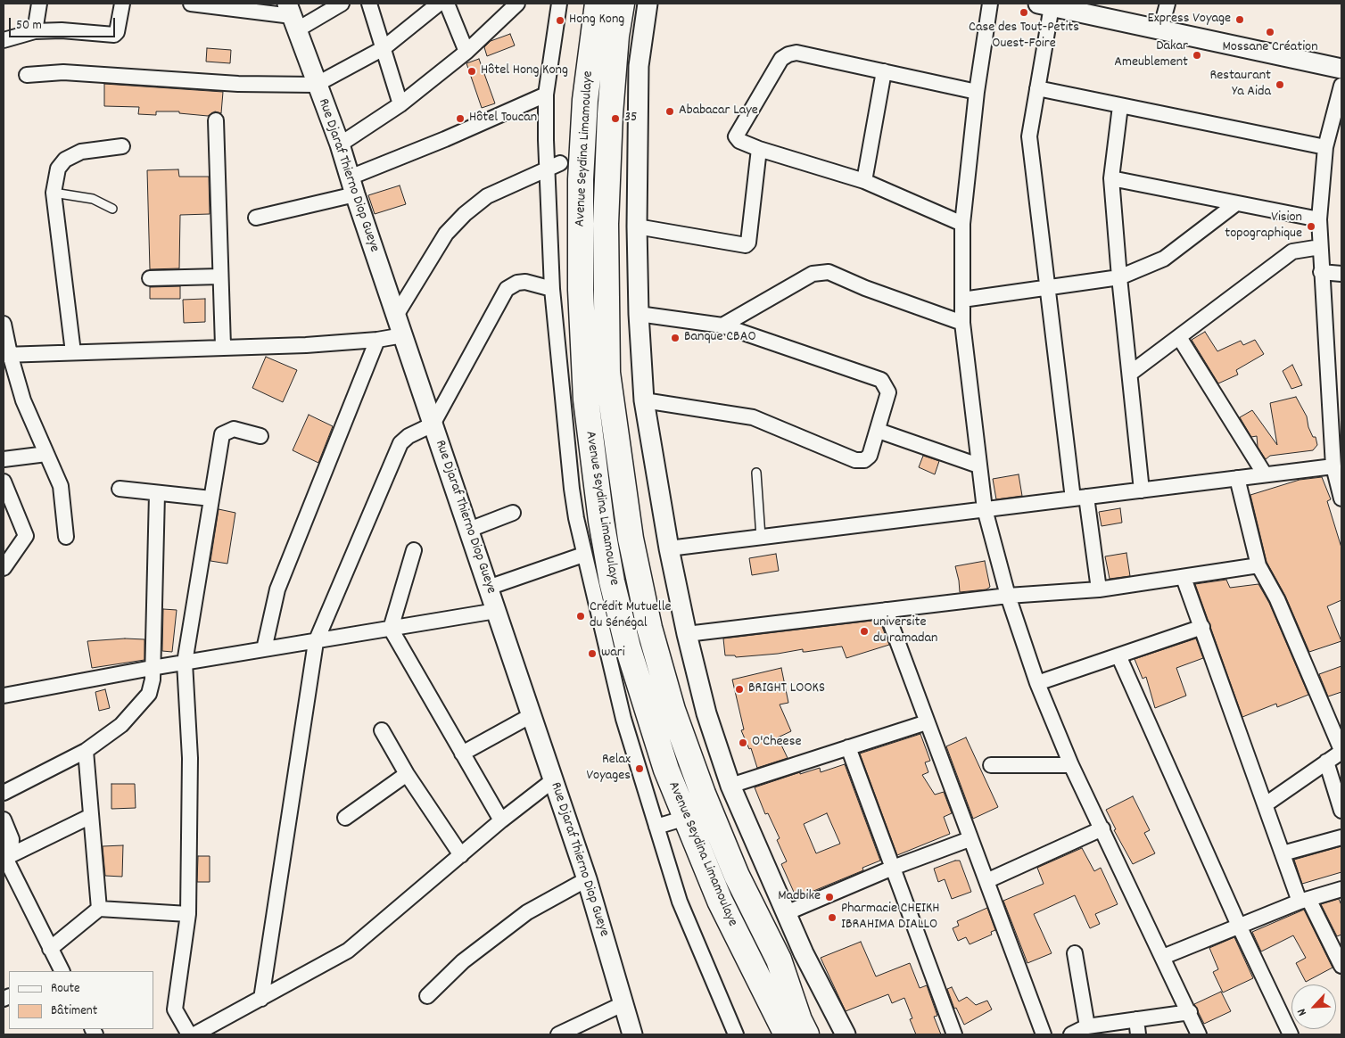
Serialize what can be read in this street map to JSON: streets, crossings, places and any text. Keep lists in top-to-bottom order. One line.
{"streets":{"highway":["Avenue Seydina Limamoulaye"],"street":["Rue Djaraf Thierno Diop Gueye"]},"places":["Case des Tout-Petits Ouest-Foire","Express Voyage","Hong Kong","Mossane Création","Dakar Ameublement","Hôtel Hong Kong","Restaurant Ya Aida","Ababacar Laye","Hôtel Toucan","35","Vision topographique","Banque CBAO","Crédit Mutuelle du Sénégal","universite du ramadan","wari","BRIGHT LOOKS","O'Cheese","Relax Voyages","Madbike","Pharmacie CHEIKH IBRAHIMA DIALLO"],"legend":["Route","Bâtiment"],"scale_bar":"50 m","north":"bottom left"}
